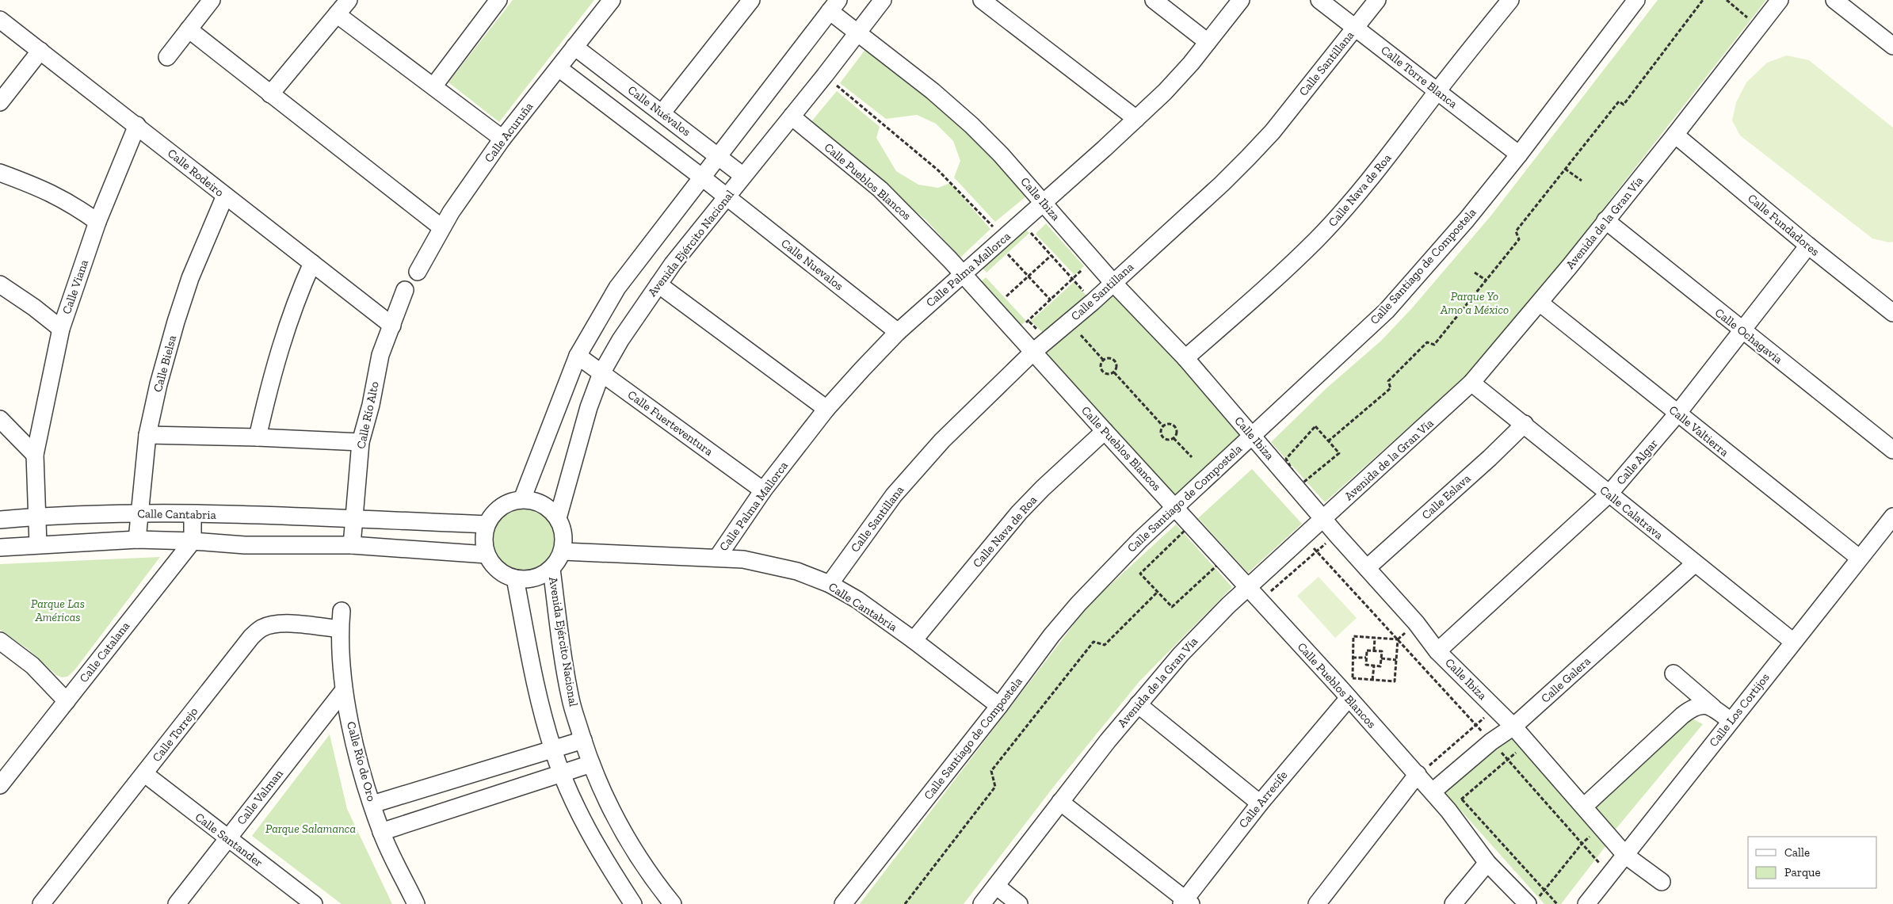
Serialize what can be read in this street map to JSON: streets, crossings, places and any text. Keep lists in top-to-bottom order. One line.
{"streets":{"street":["Calle Santillana","Calle Torre Blanca","Calle Nuévalos","Calle Acuruña","Calle Rodeiro","Calle Pueblos Blancos","Calle Nava de Roa","Calle Ibiza","Avenida de la Gran Vía","Calle Fundadores","Avenida Ejército Nacional","Calle Nuevalos","Calle Santiago de Compostela","Calle Palma Mallorca","Calle Viana","Calle Ochagavía","Calle Bielsa","Calle Río Alto","Calle Fuerteventura","Calle Valtierra","Calle Algar","Calle Eslava","Calle Calatrava","Calle Cantabria","Calle Catalana","Calle Galera","Calle Los Cortijos","Calle Torrejo","Calle Río de Oro","Calle Valman","Calle Arrecife","Calle Santander"]},"crossings":[["Calle Santillana","Calle Torre Blanca"],["Calle Santillana","Calle Pueblos Blancos"],["Calle Santillana","Calle Ibiza"],["Calle Santillana","Calle Cantabria"],["Calle Torre Blanca","Calle Nava de Roa"],["Calle Torre Blanca","Calle Santiago de Compostela"],["Calle Nuévalos","Calle Acuruña"],["Calle Nuévalos","Avenida Ejército Nacional"],["Calle Rodeiro","Calle Viana"],["Calle Rodeiro","Calle Bielsa"],["Calle Rodeiro","Calle Río Alto"],["Calle Pueblos Blancos","Calle Nava de Roa"],["Calle Pueblos Blancos","Avenida de la Gran Vía"],["Calle Pueblos Blancos","Avenida Ejército Nacional"],["Calle Pueblos Blancos","Calle Santiago de Compostela"],["Calle Pueblos Blancos","Calle Palma Mallorca"],["Calle Pueblos Blancos","Calle Galera"],["Calle Pueblos Blancos","Calle Arrecife"],["Calle Nava de Roa","Calle Ibiza"],["Calle Nava de Roa","Calle Cantabria"],["Calle Ibiza","Avenida de la Gran Vía"],["Calle Ibiza","Avenida Ejército Nacional"],["Calle Ibiza","Calle Santiago de Compostela"],["Calle Ibiza","Calle Palma Mallorca"],["Calle Ibiza","Calle Algar"],["Calle Ibiza","Calle Eslava"],["Calle Ibiza","Calle Galera"],["Calle Ibiza","Calle Los Cortijos"],["Avenida de la Gran Vía","Calle Fundadores"],["Avenida de la Gran Vía","Calle Ochagavía"],["Avenida de la Gran Vía","Calle Valtierra"],["Avenida de la Gran Vía","Calle Calatrava"],["Calle Fundadores","Calle Algar"],["Avenida Ejército Nacional","Calle Nuevalos"],["Avenida Ejército Nacional","Calle Fuerteventura"],["Avenida Ejército Nacional","Calle Cantabria"],["Calle Nuevalos","Calle Palma Mallorca"],["Calle Santiago de Compostela","Calle Cantabria"],["Calle Palma Mallorca","Calle Fuerteventura"],["Calle Palma Mallorca","Calle Cantabria"],["Calle Viana","Calle Cantabria"],["Calle Ochagavía","Calle Algar"],["Calle Bielsa","Calle Cantabria"],["Calle Río Alto","Calle Cantabria"],["Calle Valtierra","Calle Algar"],["Calle Valtierra","Calle Los Cortijos"],["Calle Algar","Calle Calatrava"],["Calle Eslava","Calle Calatrava"],["Calle Calatrava","Calle Galera"],["Calle Calatrava","Calle Los Cortijos"],["Calle Torrejo","Calle Río de Oro"],["Calle Torrejo","Calle Santander"],["Calle Río de Oro","Calle Valman"],["Calle Valman","Calle Santander"]],"parks":["Parque Yo Amo a México","Parque Las Américas","Parque Salamanca"],"legend":["Calle","Parque"]}
